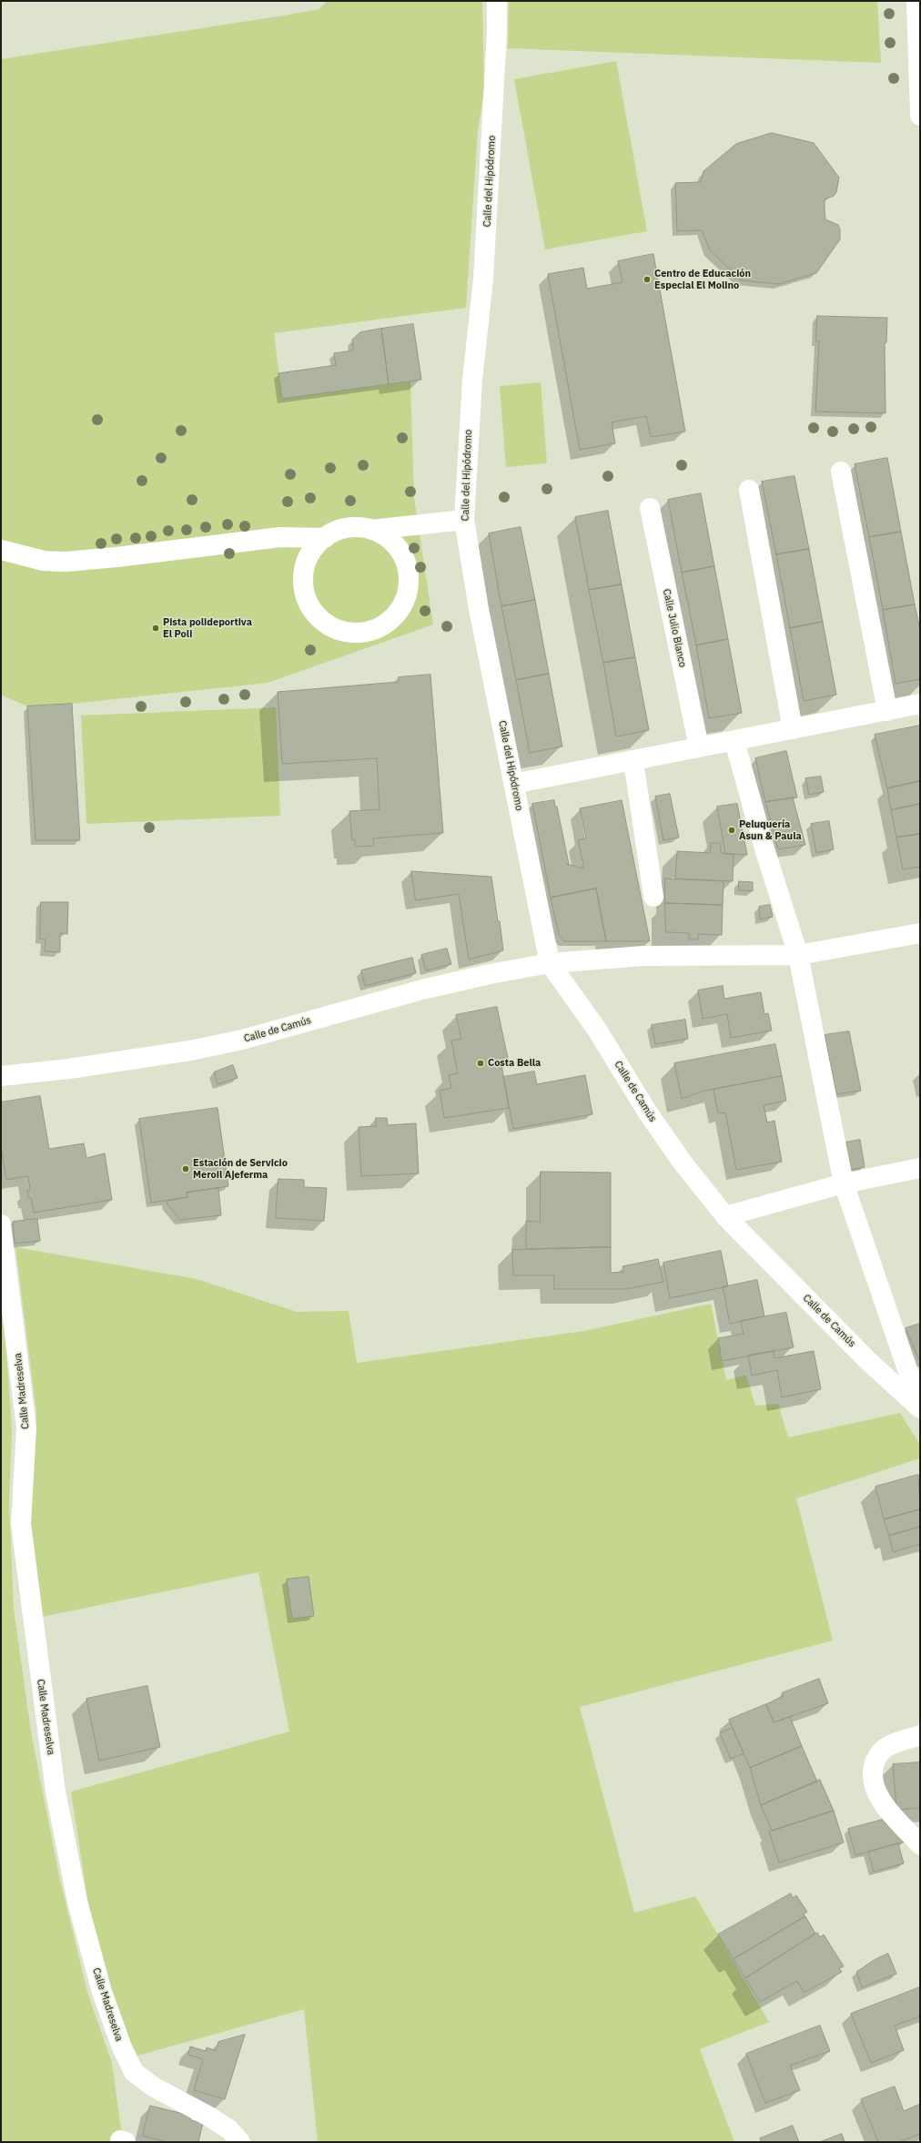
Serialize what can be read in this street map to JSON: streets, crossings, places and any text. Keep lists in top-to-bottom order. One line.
{"streets":{"street":["Calle del Hipódromo","Calle Julio Blanco","Calle de Camús","Calle Madreselva"]},"crossings":[["Calle del Hipódromo","Calle de Camús"]],"places":["Centro de Educación Especial El Molino","Pista polideportiva El Poli","Peluquería Asun & Paula","Costa Bella","Estación de Servicio Meroil Ajeferma"]}
